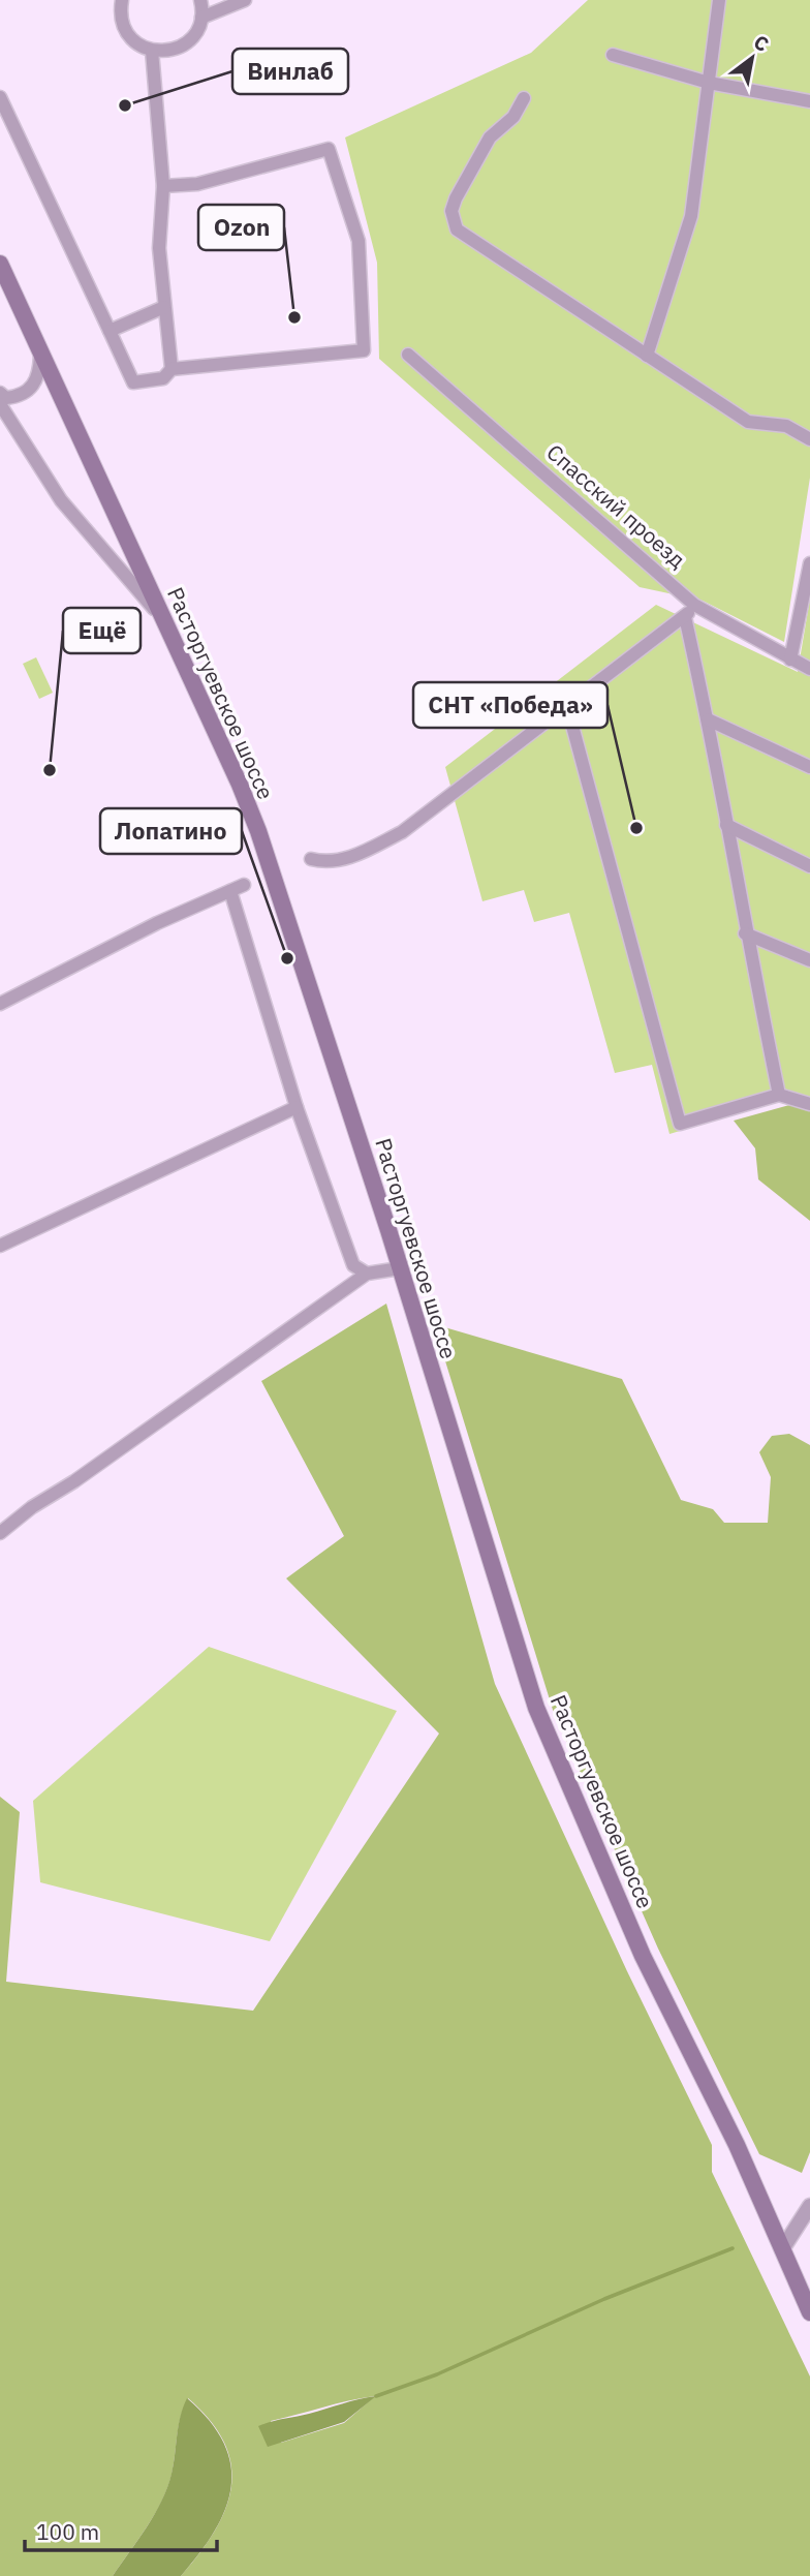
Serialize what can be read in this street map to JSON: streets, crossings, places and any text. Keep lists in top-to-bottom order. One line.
{"streets":{"main road":["Расторгуевское шоссе"],"street":["Спасский проезд"]},"places":["Винлаб","Ozon","Ещё","СНТ «Победа»","Лопатино"],"scale_bar":"100 m","north":"top right"}
